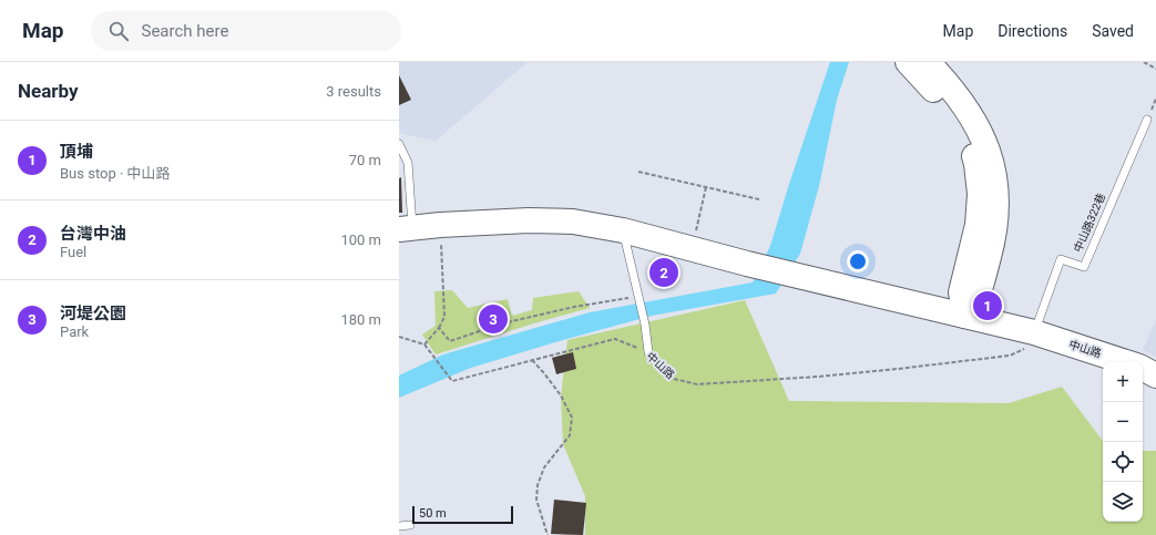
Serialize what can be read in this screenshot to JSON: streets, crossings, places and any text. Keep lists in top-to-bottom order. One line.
{"streets":{"main road":["中山路"],"lane":["中山路322巷"]},"crossings":[["中山路322巷","中山路"]],"scale_bar":"50 m","page":{"header":"Map","search":"Search here","nav":["Map","Directions","Saved"],"heading":["Nearby","3 results"],"list":[{"mark":"1","name":"頂埔","note":"Bus stop · 中山路","value":"70 m"},{"mark":"2","name":"台灣中油","note":"Fuel","value":"100 m"},{"mark":"3","name":"河堤公園","note":"Park","value":"180 m"}],"pins":["2","1","3"],"map_buttons":["+","−"],"scale":"50 m"}}
